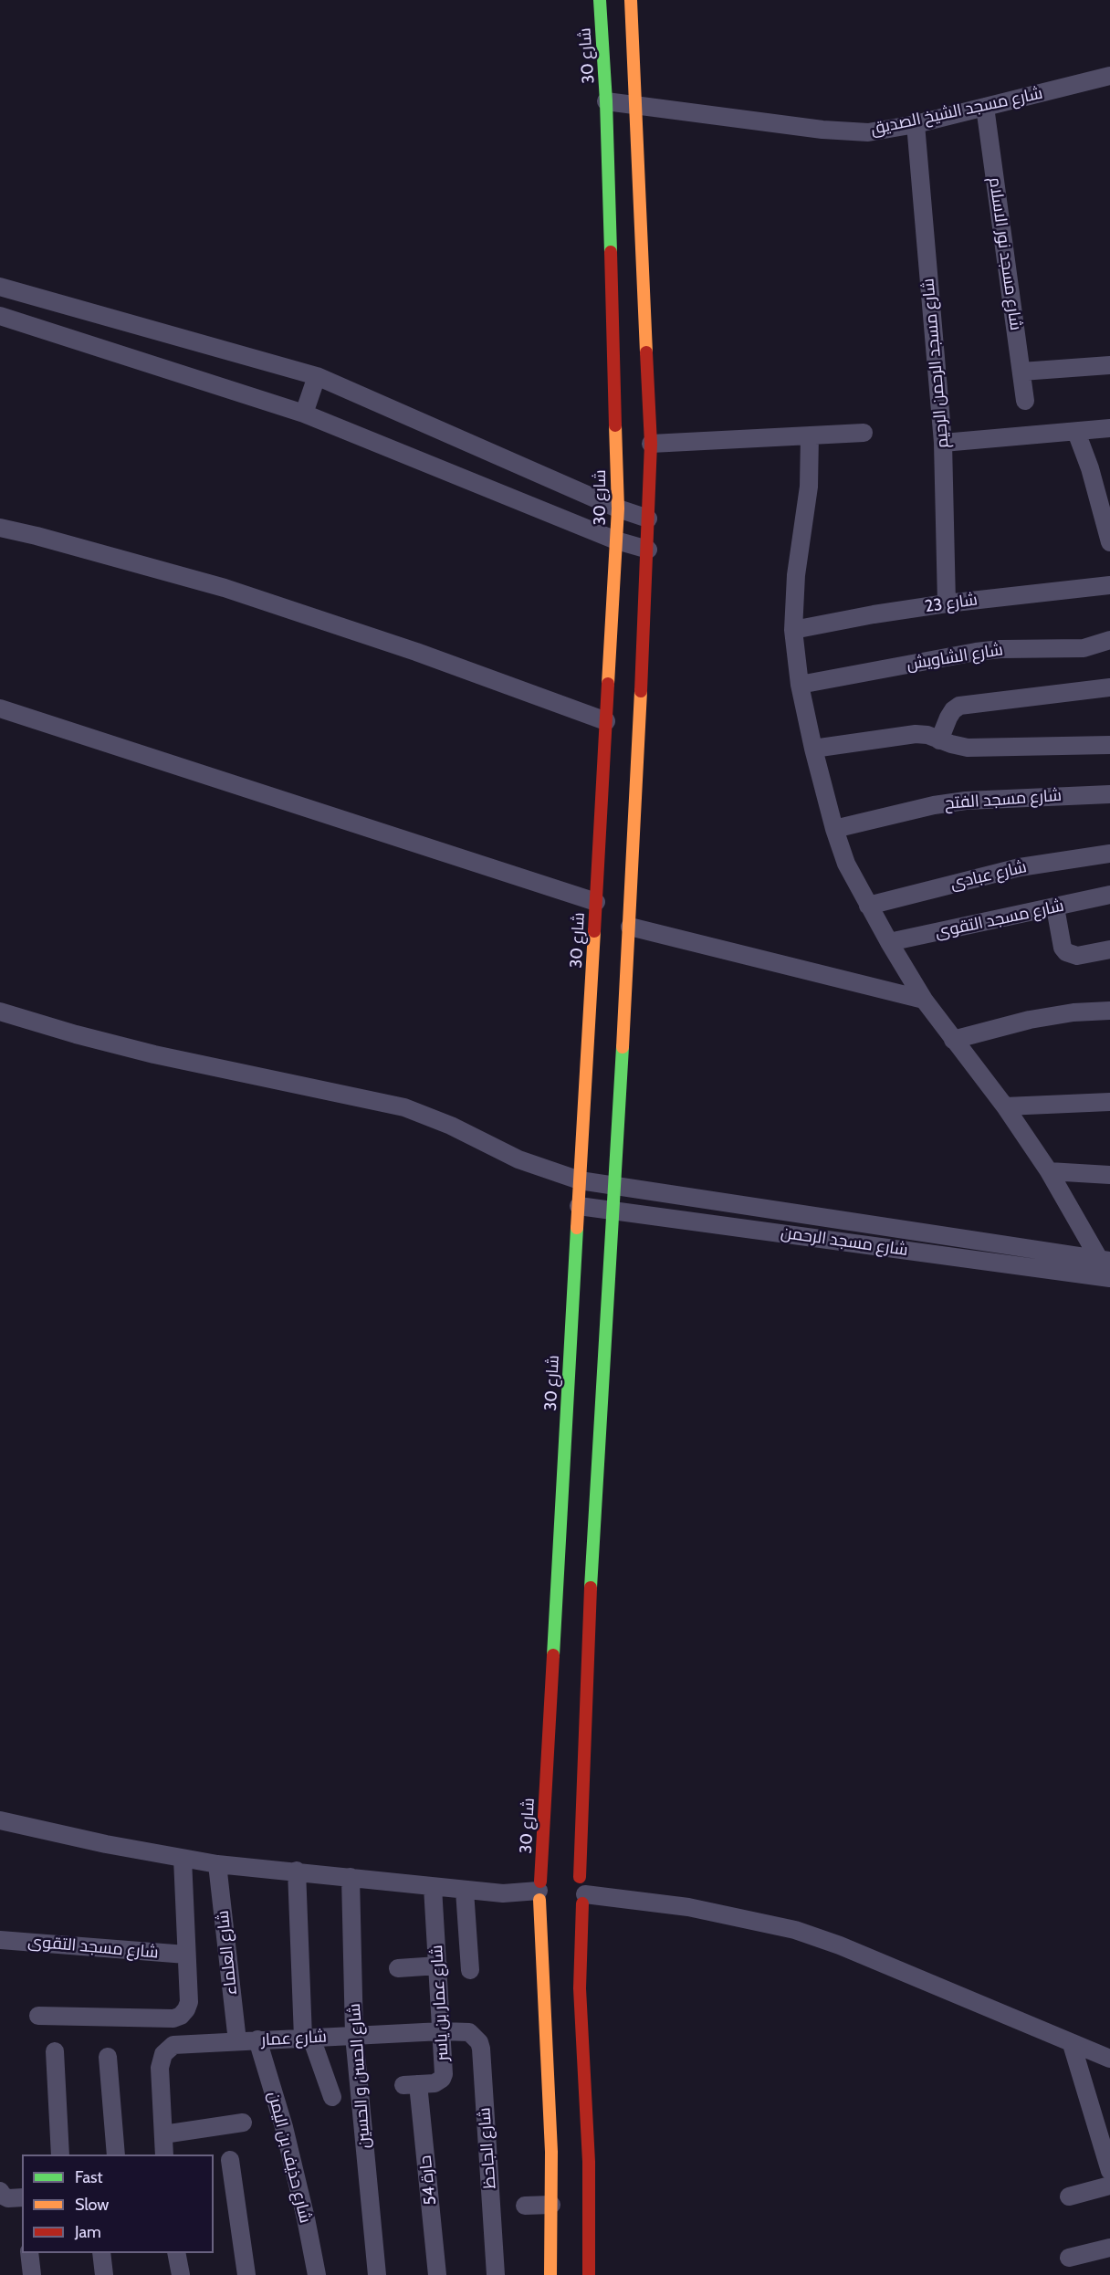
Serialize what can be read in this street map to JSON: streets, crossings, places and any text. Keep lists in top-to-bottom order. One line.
{"streets":{"street":["شارع 30","شارع مسجد الشيخ الصديق","شارع مسجد نور الاسلام","شارع مسجد الرحمن الرحيم","شارع 23","شارع الشاويش","شارع مسجد الفتح","شارع عبادى","شارع مسجد التقوى","شارع مسجد الرحمن","شارع العلماء","شارع عمار بن ياسر","شارع عمار","شارع الحسن و الحسين","شارع الجاحظ","شارع حذيف بن اليمن","حارة 54"]},"crossings":[["شارع 30","شارع مسجد الشيخ الصديق"],["شارع 30","شارع مسجد الرحمن"],["شارع مسجد الشيخ الصديق","شارع مسجد نور الاسلام"],["شارع مسجد الشيخ الصديق","شارع مسجد الرحمن الرحيم"],["شارع مسجد الرحمن الرحيم","شارع 23"],["شارع العلماء","شارع عمار"],["شارع عمار بن ياسر","شارع عمار"],["شارع عمار بن ياسر","حارة 54"],["شارع عمار","شارع الحسن و الحسين"],["شارع عمار","شارع الجاحظ"],["شارع عمار","شارع حذيف بن اليمن"]],"legend":["Fast","Slow","Jam"]}
